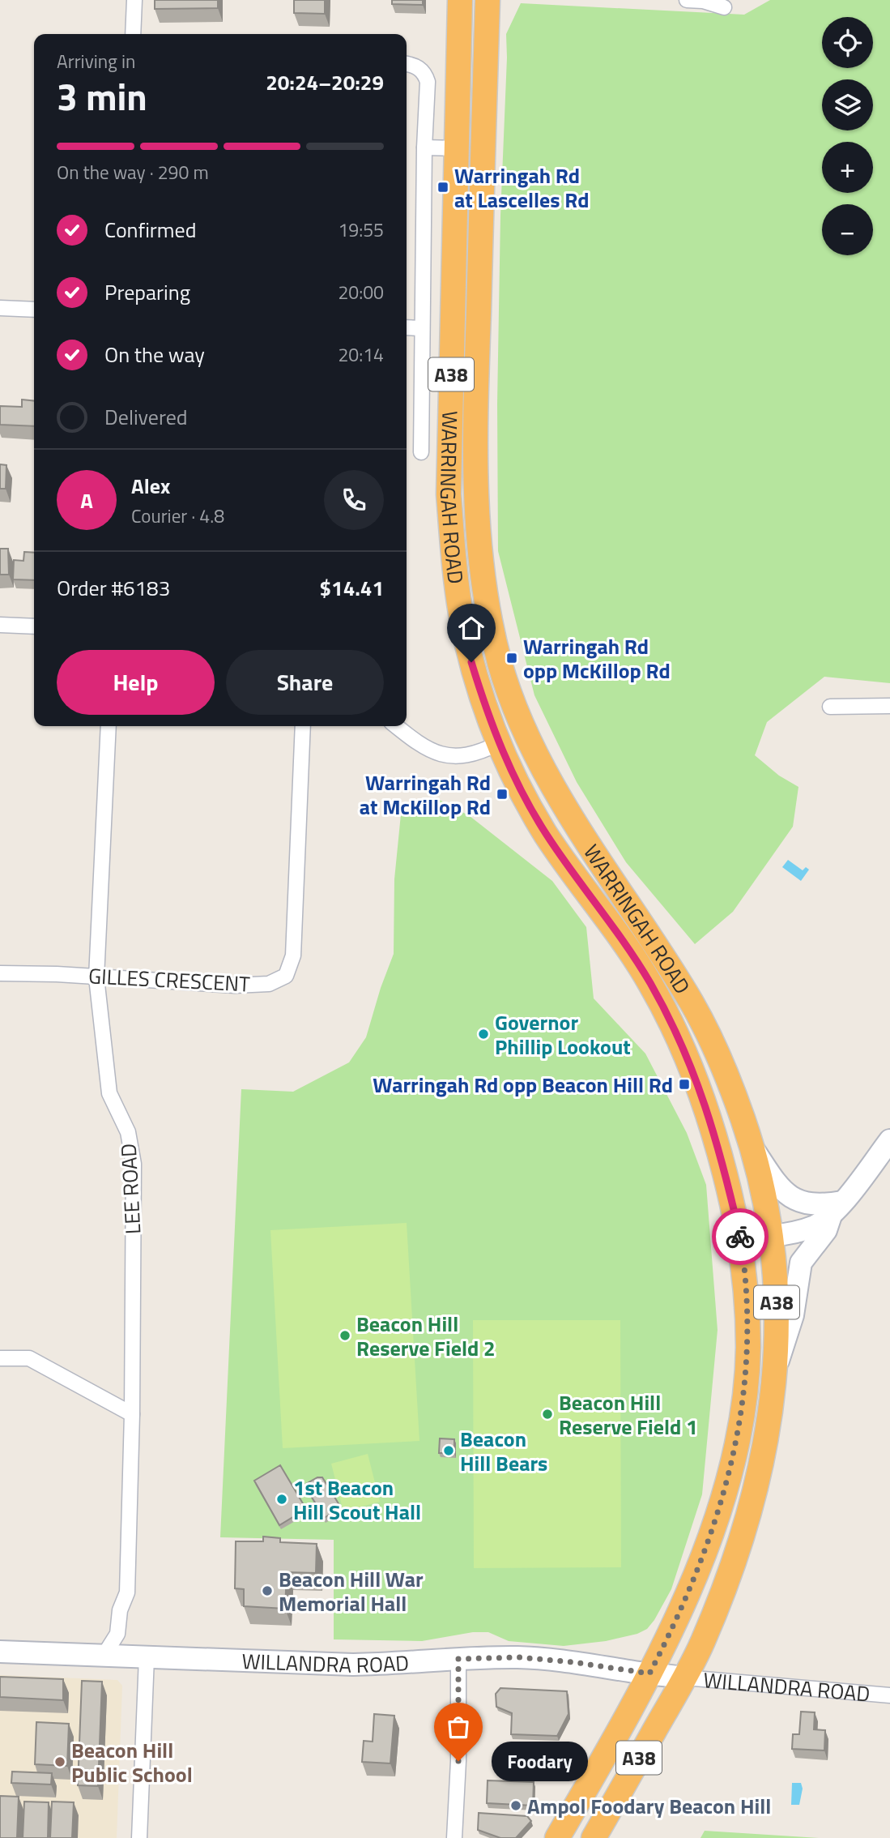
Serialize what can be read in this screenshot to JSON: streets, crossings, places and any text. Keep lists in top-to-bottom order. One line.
{"streets":{"highway":["A38","WARRINGAH ROAD"],"main road":["WILLANDRA ROAD"],"street":["GILLES CRESCENT","LEE ROAD"]},"crossings":[["WARRINGAH ROAD","WILLANDRA ROAD"],["GILLES CRESCENT","LEE ROAD"],["LEE ROAD","WILLANDRA ROAD"]],"places":{"transit":["Warringah Rd at Lascelles Rd","Warringah Rd opp McKillop Rd","Warringah Rd at McKillop Rd","Warringah Rd opp Beacon Hill Rd"],"other":["Governor Phillip Lookout","Beacon Hill Reserve Field 2","Beacon Hill Reserve Field 1","Beacon Hill Bears","1st Beacon Hill Scout Hall","Beacon Hill War Memorial Hall","Foodary","Beacon Hill Public School","Ampol Foodary Beacon Hill"]},"page":{"map_buttons":["+","−"],"heading":["3 min","Arriving in","20:24–20:29"],"panel":["Alex","Courier · 4.8","Order #6183","$14.41"],"bar":"On the way · 290 m","list":[["Confirmed","19:55"],["Preparing","20:00"],["On the way","20:14"],"Delivered"],"round":"A","buttons":["Help","Share"],"bubble":"Foodary"}}
